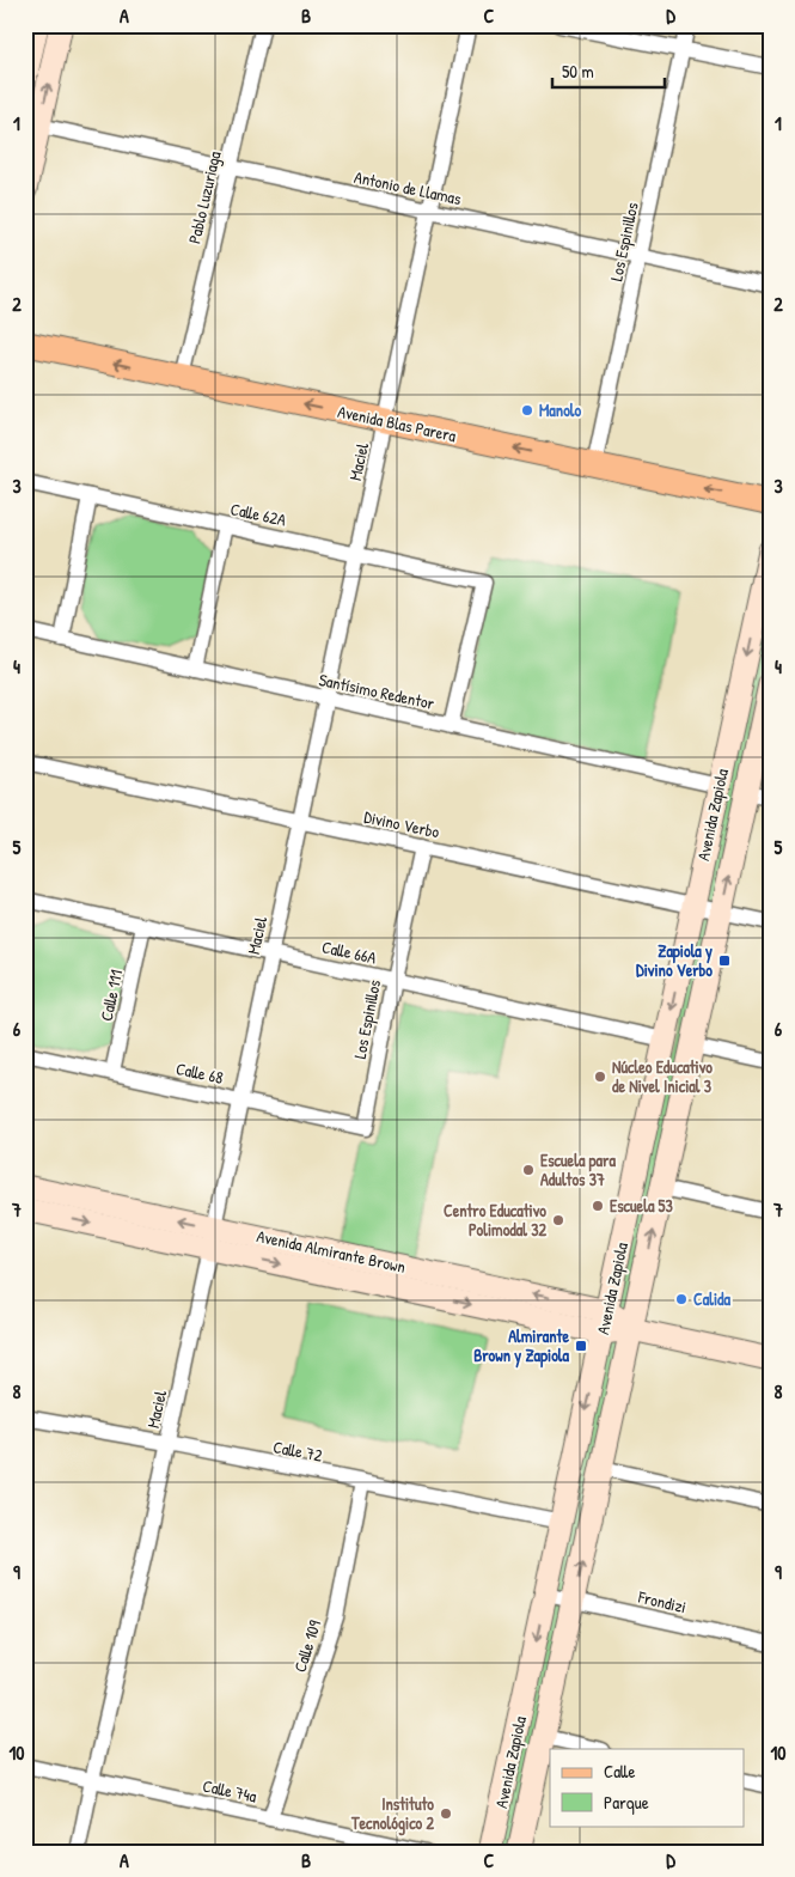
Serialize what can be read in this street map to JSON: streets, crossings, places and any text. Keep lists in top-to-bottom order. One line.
{"streets":{"main road":["Avenida Blas Parera","Avenida Zapiola","Avenida Almirante Brown"],"street":["Antonio de Llamas","Pablo Luzuriaga","Los Espinillos","Maciel","Calle 62A","Santísimo Redentor","Divino Verbo","Calle 66A","Calle 111","Calle 68","Calle 72","Frondizi","Calle 109","Calle 74a"]},"crossings":[["Antonio de Llamas","Pablo Luzuriaga"],["Antonio de Llamas","Los Espinillos"],["Antonio de Llamas","Maciel"],["Pablo Luzuriaga","Avenida Blas Parera"],["Los Espinillos","Avenida Blas Parera"],["Los Espinillos","Divino Verbo"],["Los Espinillos","Calle 66A"],["Los Espinillos","Calle 68"],["Avenida Blas Parera","Maciel"],["Maciel","Calle 62A"],["Maciel","Santísimo Redentor"],["Maciel","Divino Verbo"],["Maciel","Calle 66A"],["Maciel","Calle 68"],["Maciel","Avenida Almirante Brown"],["Maciel","Calle 72"],["Maciel","Calle 74a"],["Calle 62A","Santísimo Redentor"],["Santísimo Redentor","Avenida Zapiola"],["Avenida Zapiola","Divino Verbo"],["Avenida Zapiola","Calle 66A"],["Avenida Zapiola","Avenida Almirante Brown"],["Avenida Zapiola","Calle 72"],["Avenida Zapiola","Frondizi"],["Calle 66A","Calle 111"],["Calle 111","Calle 68"],["Calle 72","Calle 109"],["Calle 109","Calle 74a"]],"one_way":["Avenida Blas Parera"],"places":{"other":["Manolo","Núcleo Educativo de Nivel Inicial 3","Escuela para Adultos 37","Escuela 53","Centro Educativo Polimodal 32","Calida","Instituto Tecnológico 2"],"transit":["Zapiola y Divino Verbo","Almirante Brown y Zapiola"]},"legend":["Calle","Parque"],"scale_bar":"50 m","grid":{"columns":["A","B","C","D"],"rows":["1","2","3","4","5","6","7","8","9","10"]}}
